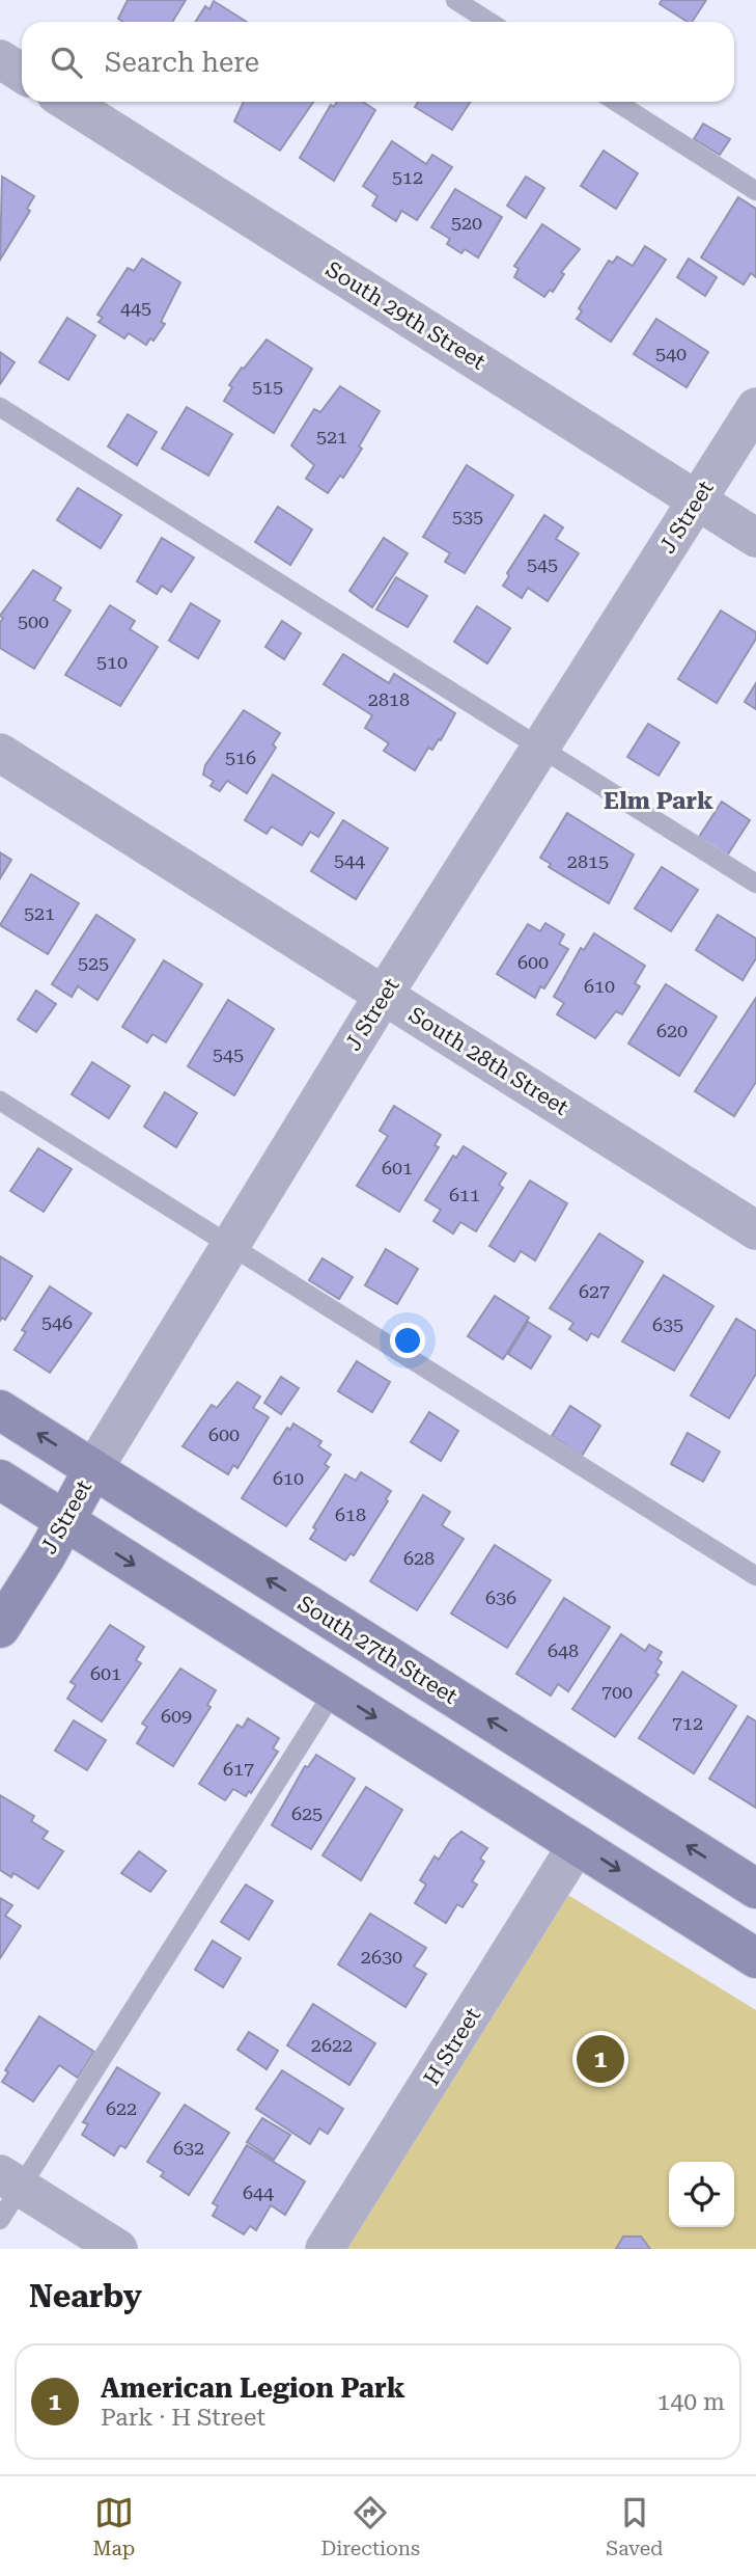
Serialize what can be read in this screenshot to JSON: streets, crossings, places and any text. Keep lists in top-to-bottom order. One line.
{"streets":{"main road":["J Street","South 27th Street"],"street":["South 29th Street","South 28th Street","H Street"]},"crossings":[["South 29th Street","J Street"],["J Street","South 28th Street"],["J Street","South 27th Street"]],"districts":["Elm Park"],"house_numbers":["512","520","445","540","515","521","535","545","500","510","2818","516","544","2815","521","600","525","610","620","545","601","611","627","546","635","600","610","618","628","636","648","601","700","609","712","617","625","2630","2622","622","632","644"],"page":{"search":"Search here","pins":"1","heading":"Nearby","list":[{"mark":"1","name":"American Legion Park","note":"Park · H Street","value":"140 m"}],"nav":["Map","Directions","Saved"]}}
